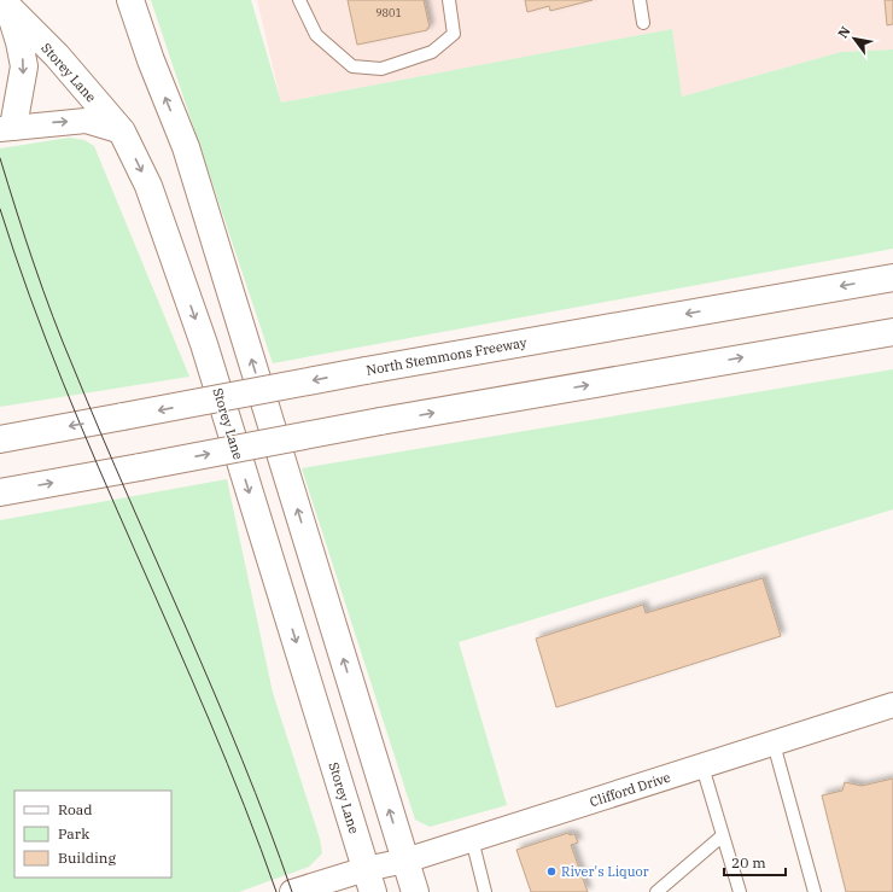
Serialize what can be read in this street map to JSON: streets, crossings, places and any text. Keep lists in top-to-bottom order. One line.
{"streets":{"highway":["Storey Lane","North Stemmons Freeway"],"street":["Clifford Drive"]},"crossings":[["Storey Lane","Clifford Drive"]],"places":["River's Liquor"],"house_numbers":["9801"],"legend":["Road","Park","Building"],"scale_bar":"20 m","north":"top left"}
